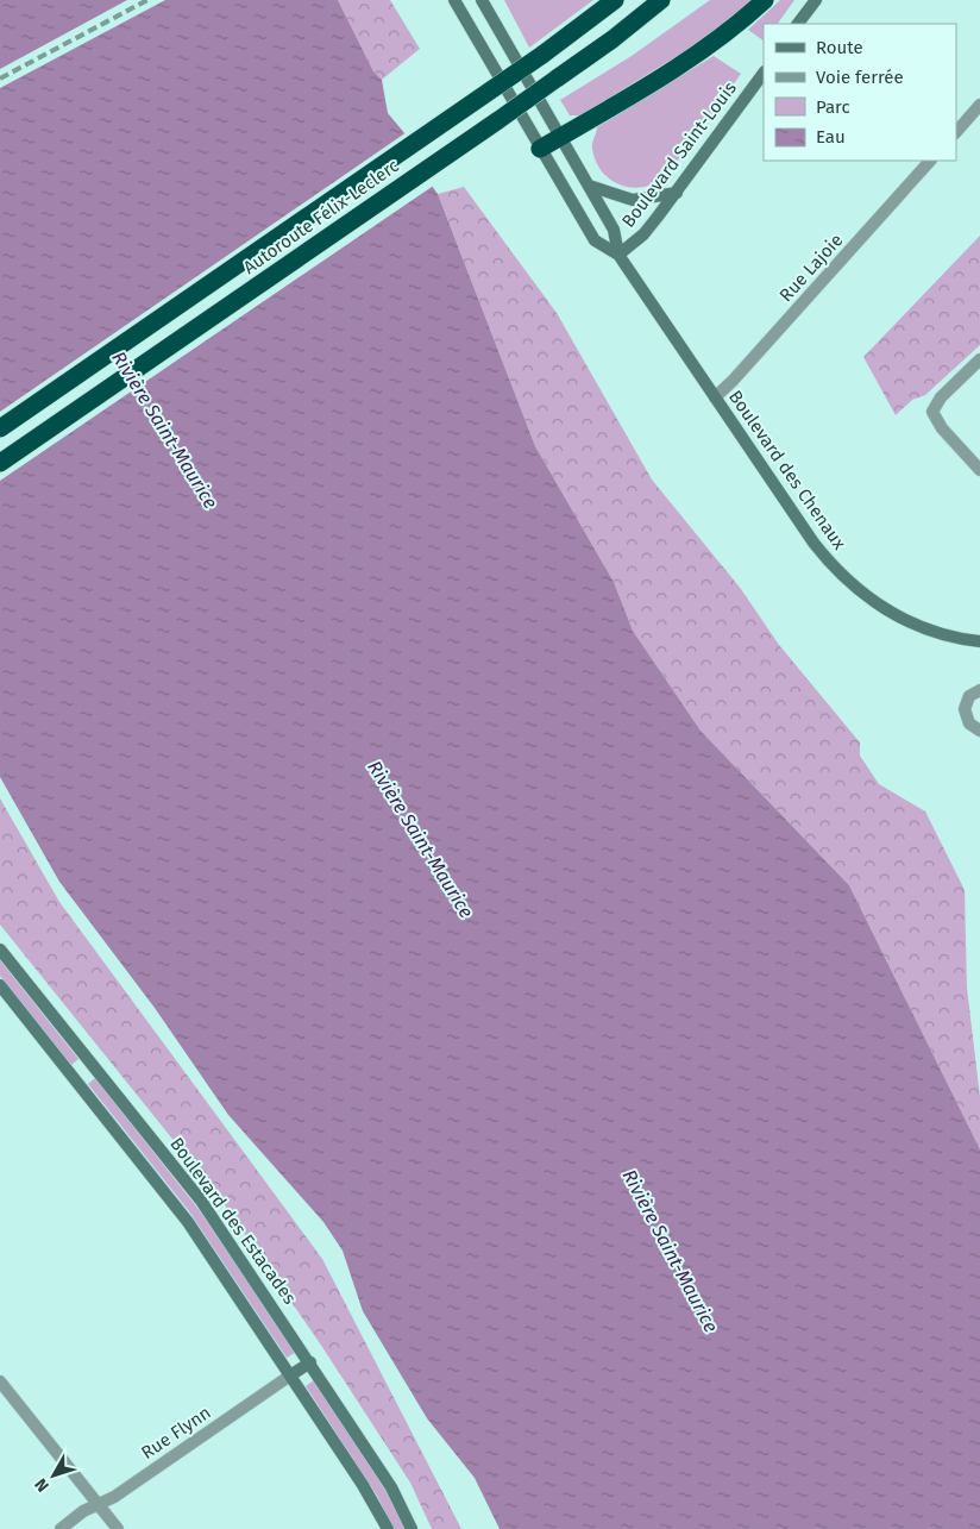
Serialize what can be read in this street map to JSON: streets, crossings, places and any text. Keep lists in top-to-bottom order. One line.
{"streets":{"highway":["Autoroute Félix-Leclerc"],"street":["Boulevard Saint-Louis","Rue Lajoie","Boulevard des Chenaux","Boulevard des Estacades","Rue Flynn"]},"crossings":[["Boulevard Saint-Louis","Boulevard des Chenaux"],["Rue Lajoie","Boulevard des Chenaux"],["Boulevard des Estacades","Rue Flynn"]],"water":["Rivière Saint-Maurice"],"legend":["Route","Voie ferrée","Parc","Eau"],"north":"bottom left"}
